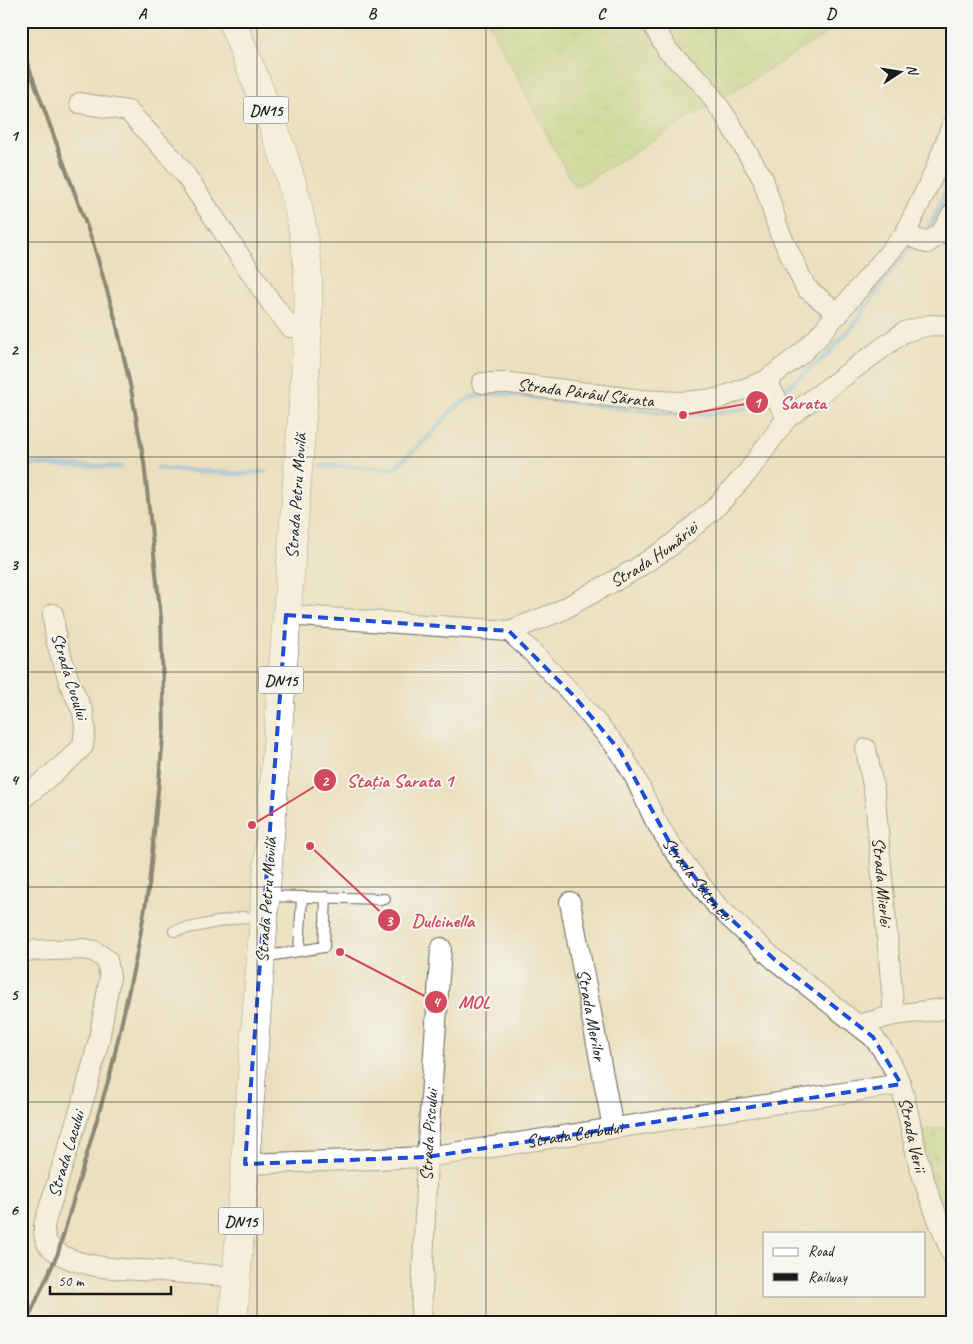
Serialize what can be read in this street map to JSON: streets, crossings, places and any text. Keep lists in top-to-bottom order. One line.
{"streets":{"main road":["DN15","Strada Petru Movilă"],"street":["Strada Pârâul Sărata","Strada Humăriei","Strada Cucului","Strada Sătencei","Strada Mierlei","Strada Merilor","Strada Cerbului","Strada Piscului","Strada Verii","Strada Lacului"]},"crossings":[["Strada Petru Movilă","Strada Humăriei"],["Strada Petru Movilă","Strada Cerbului"],["Strada Petru Movilă","Strada Lacului"],["Strada Humăriei","Strada Sătencei"],["Strada Sătencei","Strada Verii"],["Strada Merilor","Strada Cerbului"],["Strada Cerbului","Strada Piscului"],["Strada Cerbului","Strada Verii"]],"places":["Sarata","Stația Sarata 1","Dulcinella","MOL"],"legend":["Road","Railway"],"scale_bar":"50 m","north":"right","grid":{"columns":["A","B","C","D"],"rows":["1","2","3","4","5","6"]}}
